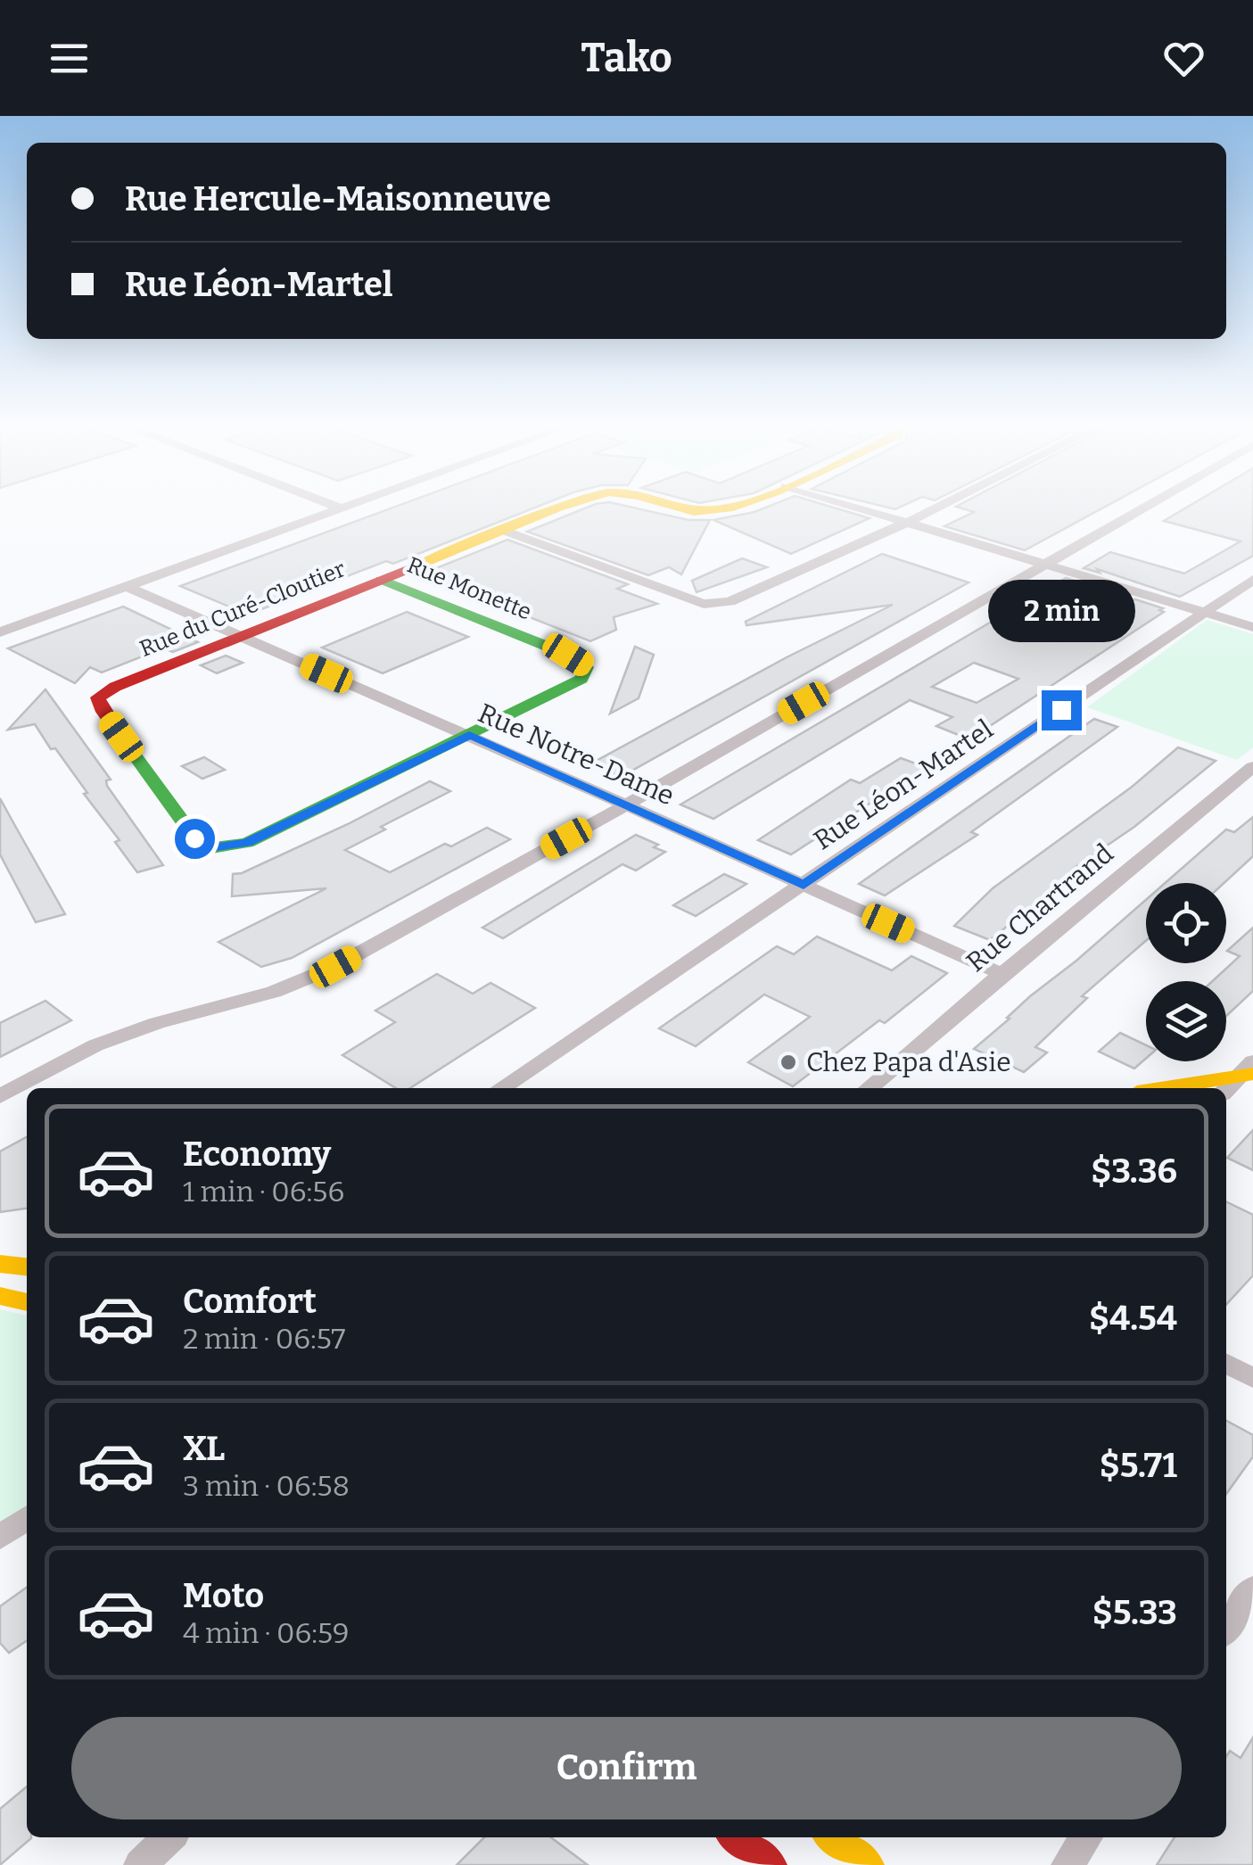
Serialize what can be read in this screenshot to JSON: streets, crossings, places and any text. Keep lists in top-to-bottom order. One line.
{"streets":{"street":["Rue Monette","Rue du Curé-Cloutier","Rue Notre-Dame","Rue Léon-Martel","Rue Chartrand"]},"crossings":[["Rue Monette","Rue du Curé-Cloutier"],["Rue Monette","Rue Notre-Dame"],["Rue du Curé-Cloutier","Rue Notre-Dame"],["Rue Notre-Dame","Rue Léon-Martel"],["Rue Notre-Dame","Rue Chartrand"]],"places":["Chez Papa d'Asie"],"page":{"header":"Tako","banner":["Rue Hercule-Maisonneuve","Rue Léon-Martel"],"bubble":"2 min","list":[{"name":"Economy","note":"1 min · 06:56","value":"$3.36"},{"name":"Comfort","note":"2 min · 06:57","value":"$4.54"},{"name":"XL","note":"3 min · 06:58","value":"$5.71"},{"name":"Moto","note":"4 min · 06:59","value":"$5.33"}],"buttons":"Confirm"}}
